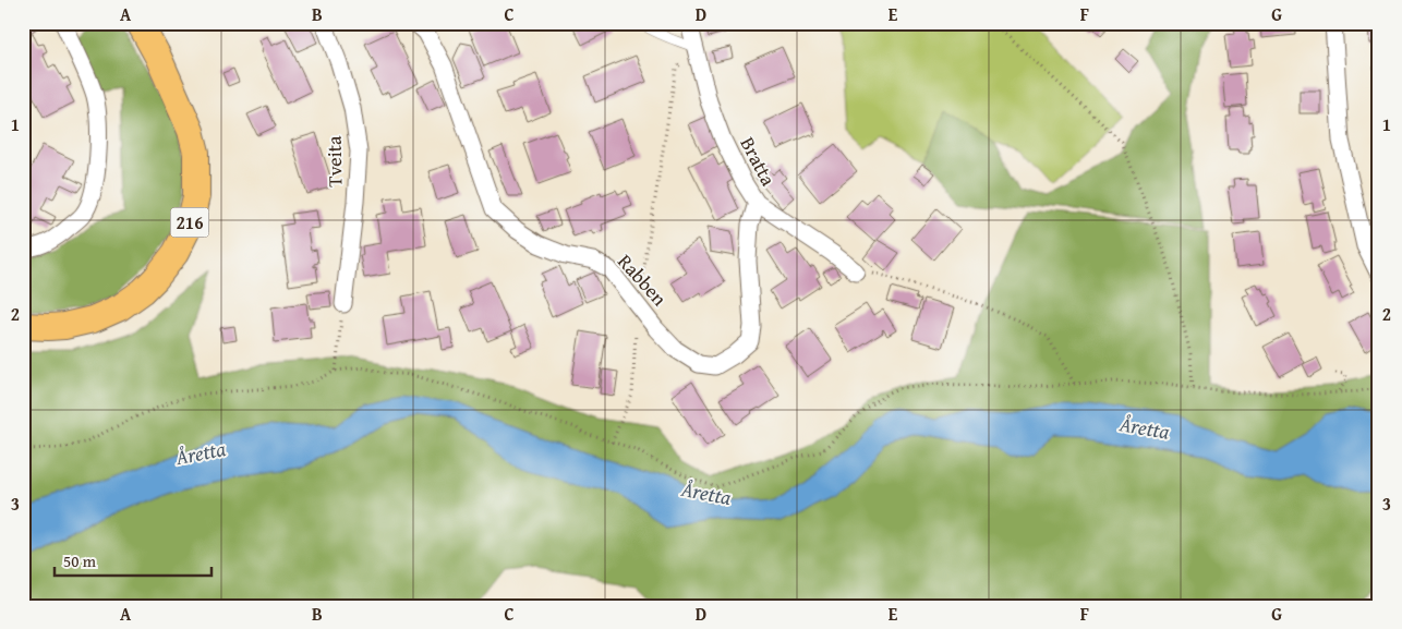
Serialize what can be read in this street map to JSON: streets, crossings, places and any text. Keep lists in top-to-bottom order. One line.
{"streets":{"main road":["216"],"street":["Tveita","Bratta","Rabben"]},"crossings":[["Bratta","Rabben"]],"water":["Åretta"],"scale_bar":"50 m","grid":{"columns":["A","B","C","D","E","F","G"],"rows":["1","2","3"]}}
